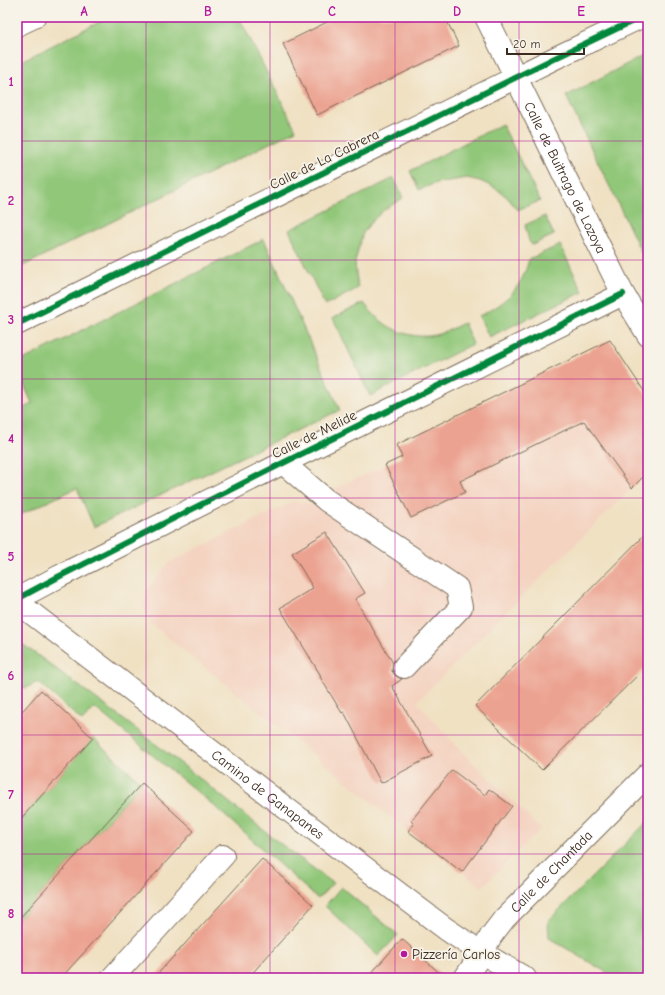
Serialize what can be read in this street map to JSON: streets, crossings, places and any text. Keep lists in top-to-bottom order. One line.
{"streets":{"street":["Calle de La Cabrera","Calle de Buitrago de Lozoya","Calle de Melide","Camino de Ganapanes","Calle de Chantada"]},"crossings":[["Calle de La Cabrera","Calle de Buitrago de Lozoya"],["Calle de Buitrago de Lozoya","Calle de Melide"],["Calle de Melide","Camino de Ganapanes"],["Camino de Ganapanes","Calle de Chantada"]],"places":["Pizzería Carlos"],"scale_bar":"20 m","grid":{"columns":["A","B","C","D","E"],"rows":["1","2","3","4","5","6","7","8"]}}
